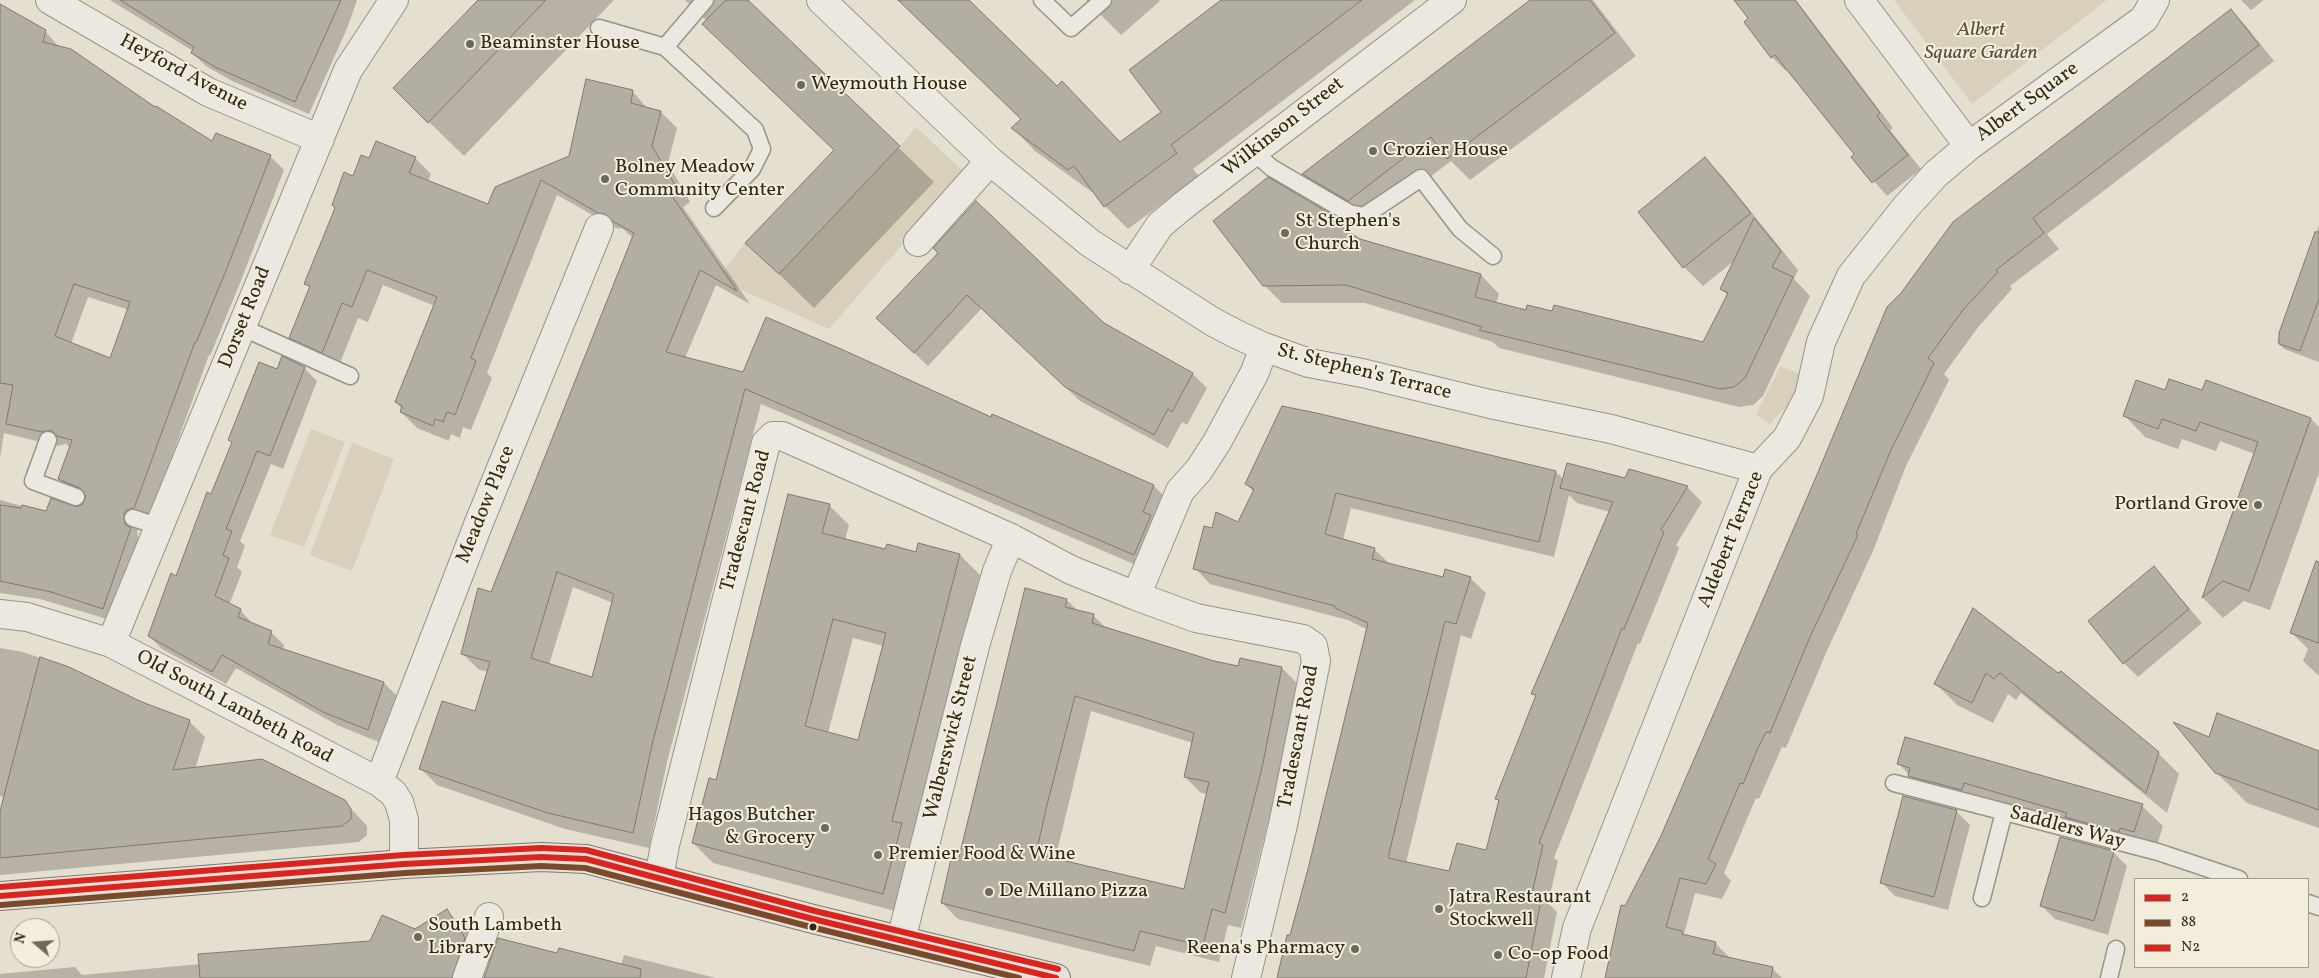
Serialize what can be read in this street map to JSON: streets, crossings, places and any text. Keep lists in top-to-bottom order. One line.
{"streets":{"street":["Heyford Avenue","Albert Square","Wilkinson Street","Dorset Road","St. Stephen's Terrace","Meadow Place","Tradescant Road","Aldebert Terrace","Old South Lambeth Road","Walberswick Street"],"lane":["Saddlers Way"]},"crossings":[["Heyford Avenue","Dorset Road"],["Albert Square","Aldebert Terrace"],["Wilkinson Street","St. Stephen's Terrace"],["Dorset Road","Old South Lambeth Road"],["St. Stephen's Terrace","Aldebert Terrace"],["Meadow Place","Old South Lambeth Road"],["Tradescant Road","Walberswick Street"]],"parks":["Albert Square Garden"],"places":["Beaminster House","Weymouth House","Crozier House","Bolney Meadow Community Center","St Stephen's Church","Portland Grove","Hagos Butcher & Grocery","Premier Food & Wine","De Millano Pizza","Jatra Restaurant Stockwell","South Lambeth Library","Reena's Pharmacy","Co-op Food"],"lines":["transit line N2","transit line 2","transit line 88"],"legend":["2","88","N2"],"north":"left"}
